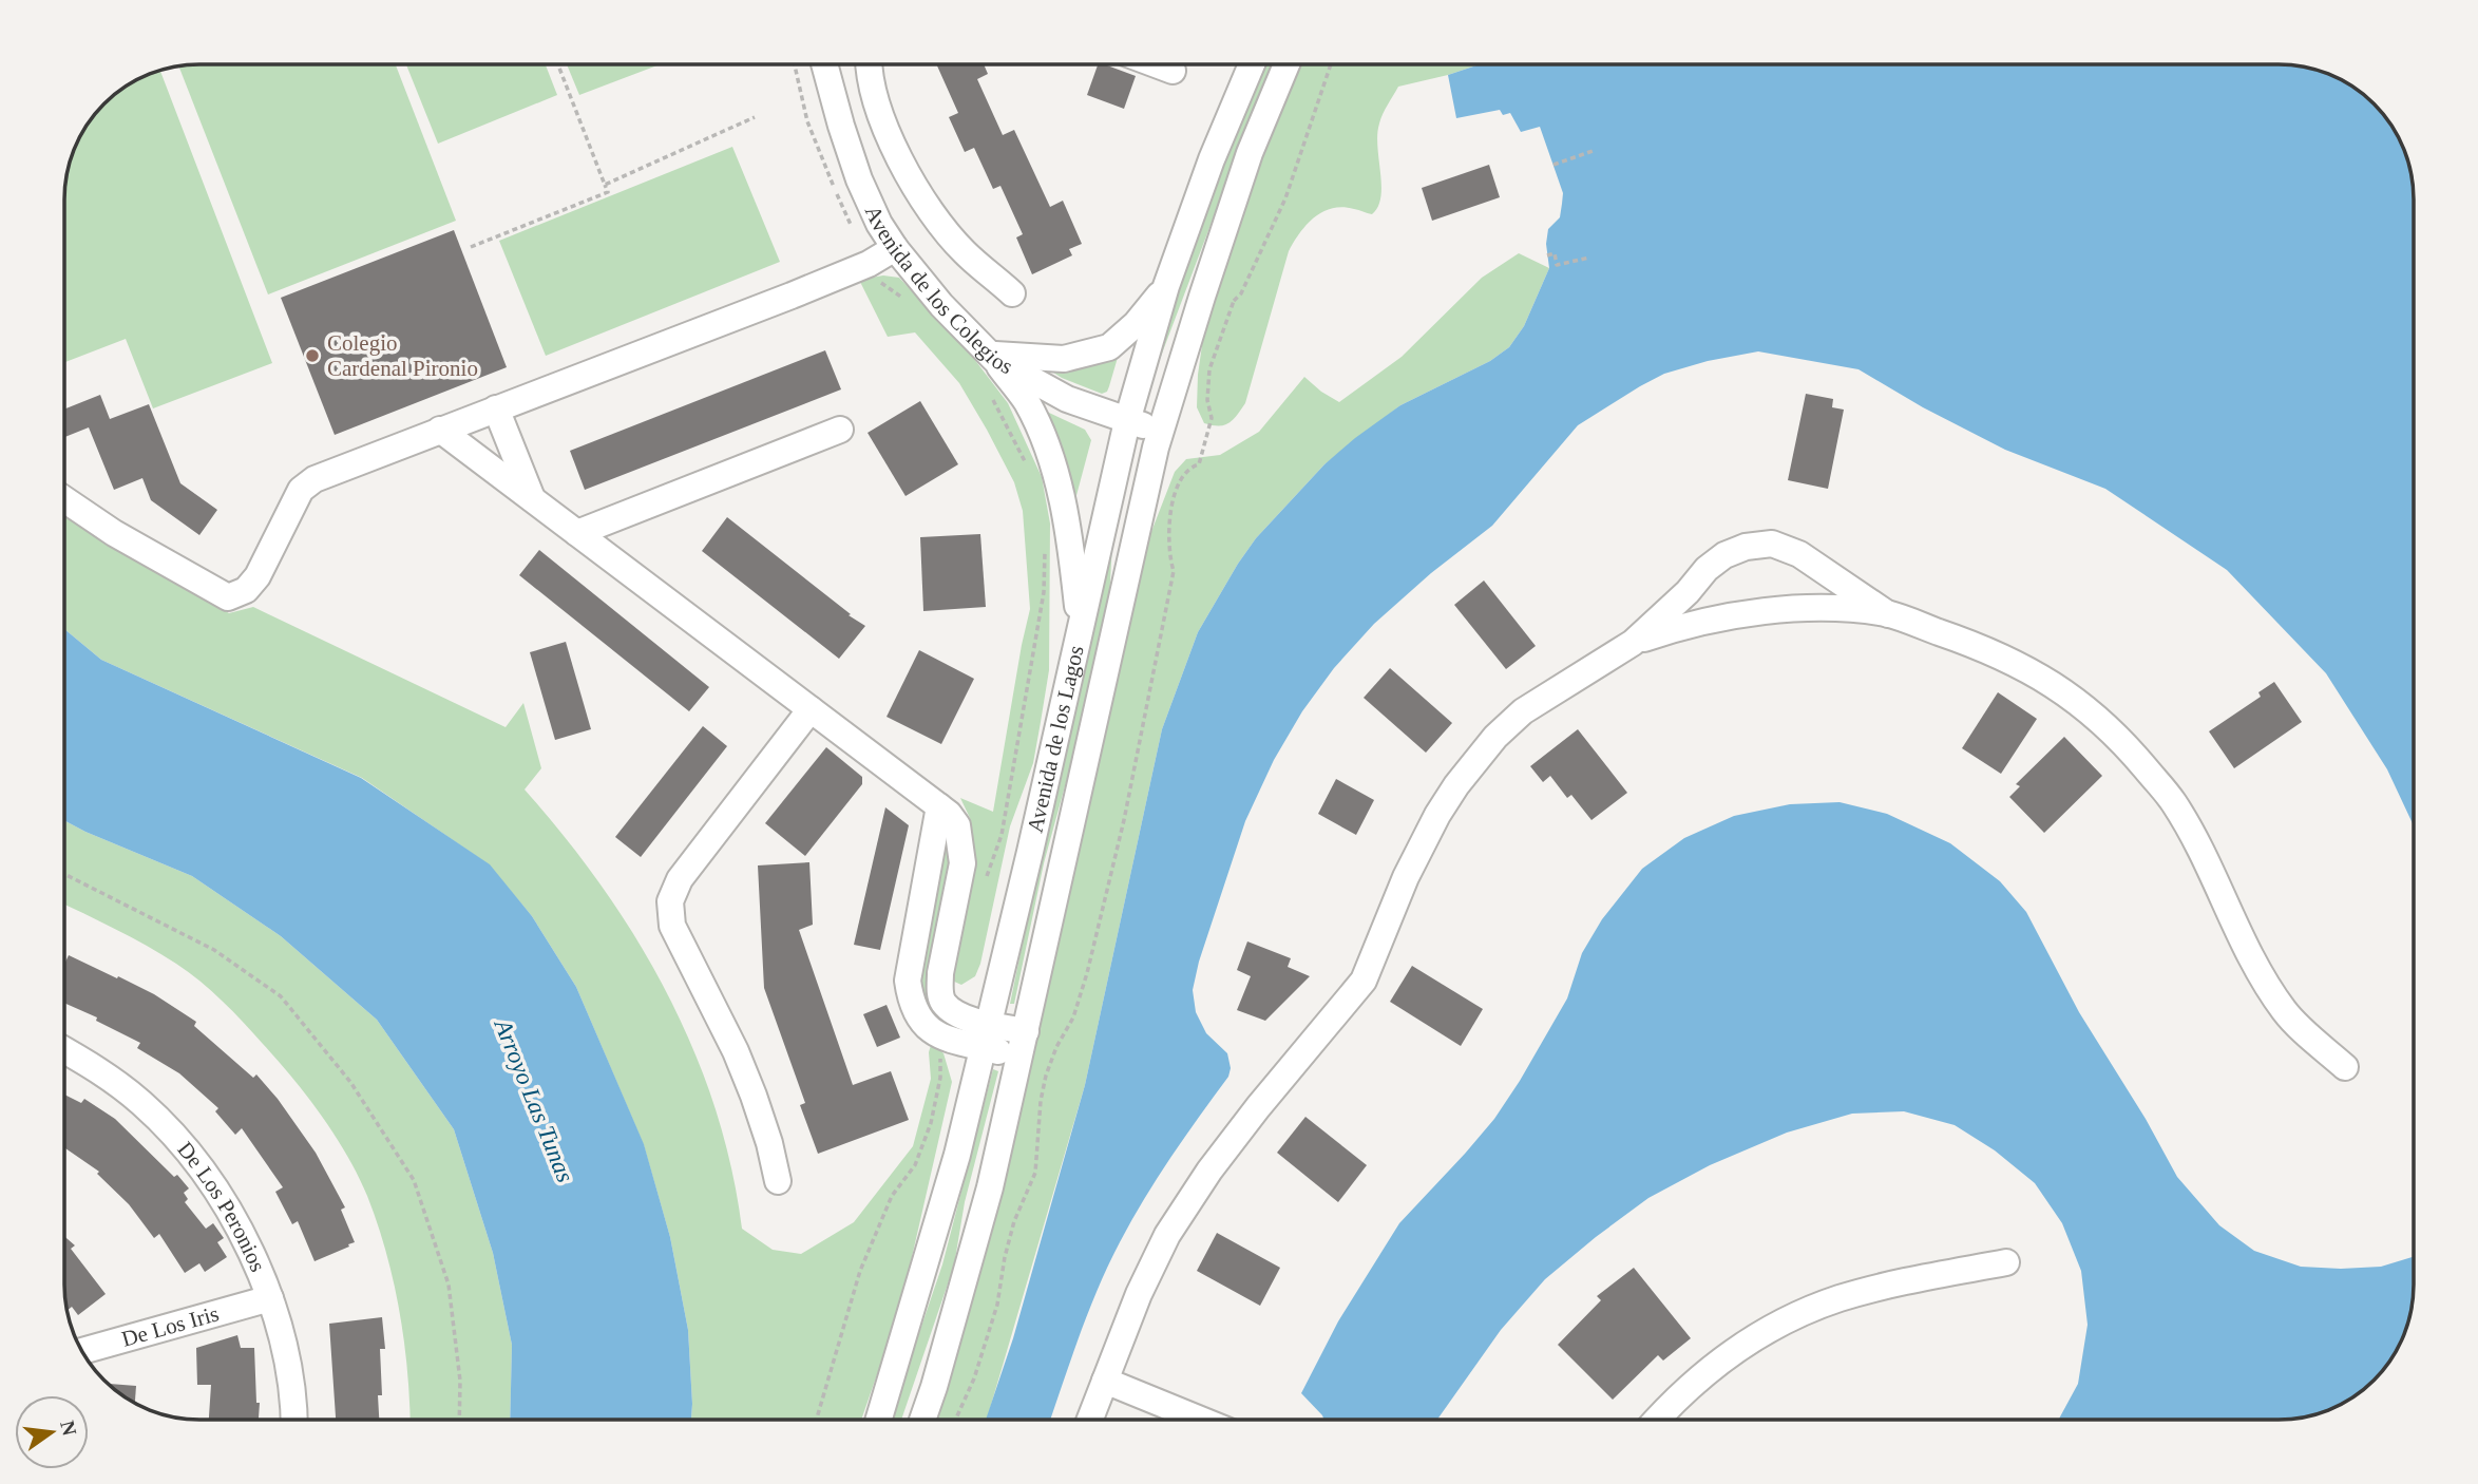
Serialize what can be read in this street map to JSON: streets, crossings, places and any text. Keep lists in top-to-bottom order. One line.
{"streets":{"street":["Avenida de los Colegios","Avenida de los Lagos","De Los Peronios","De Los Iris"]},"crossings":[["Avenida de los Colegios","Avenida de los Lagos"],["De Los Peronios","De Los Iris"]],"water":["Arroyo Las Tunas"],"places":["Colegio Cardenal Pironio"],"north":"right"}
